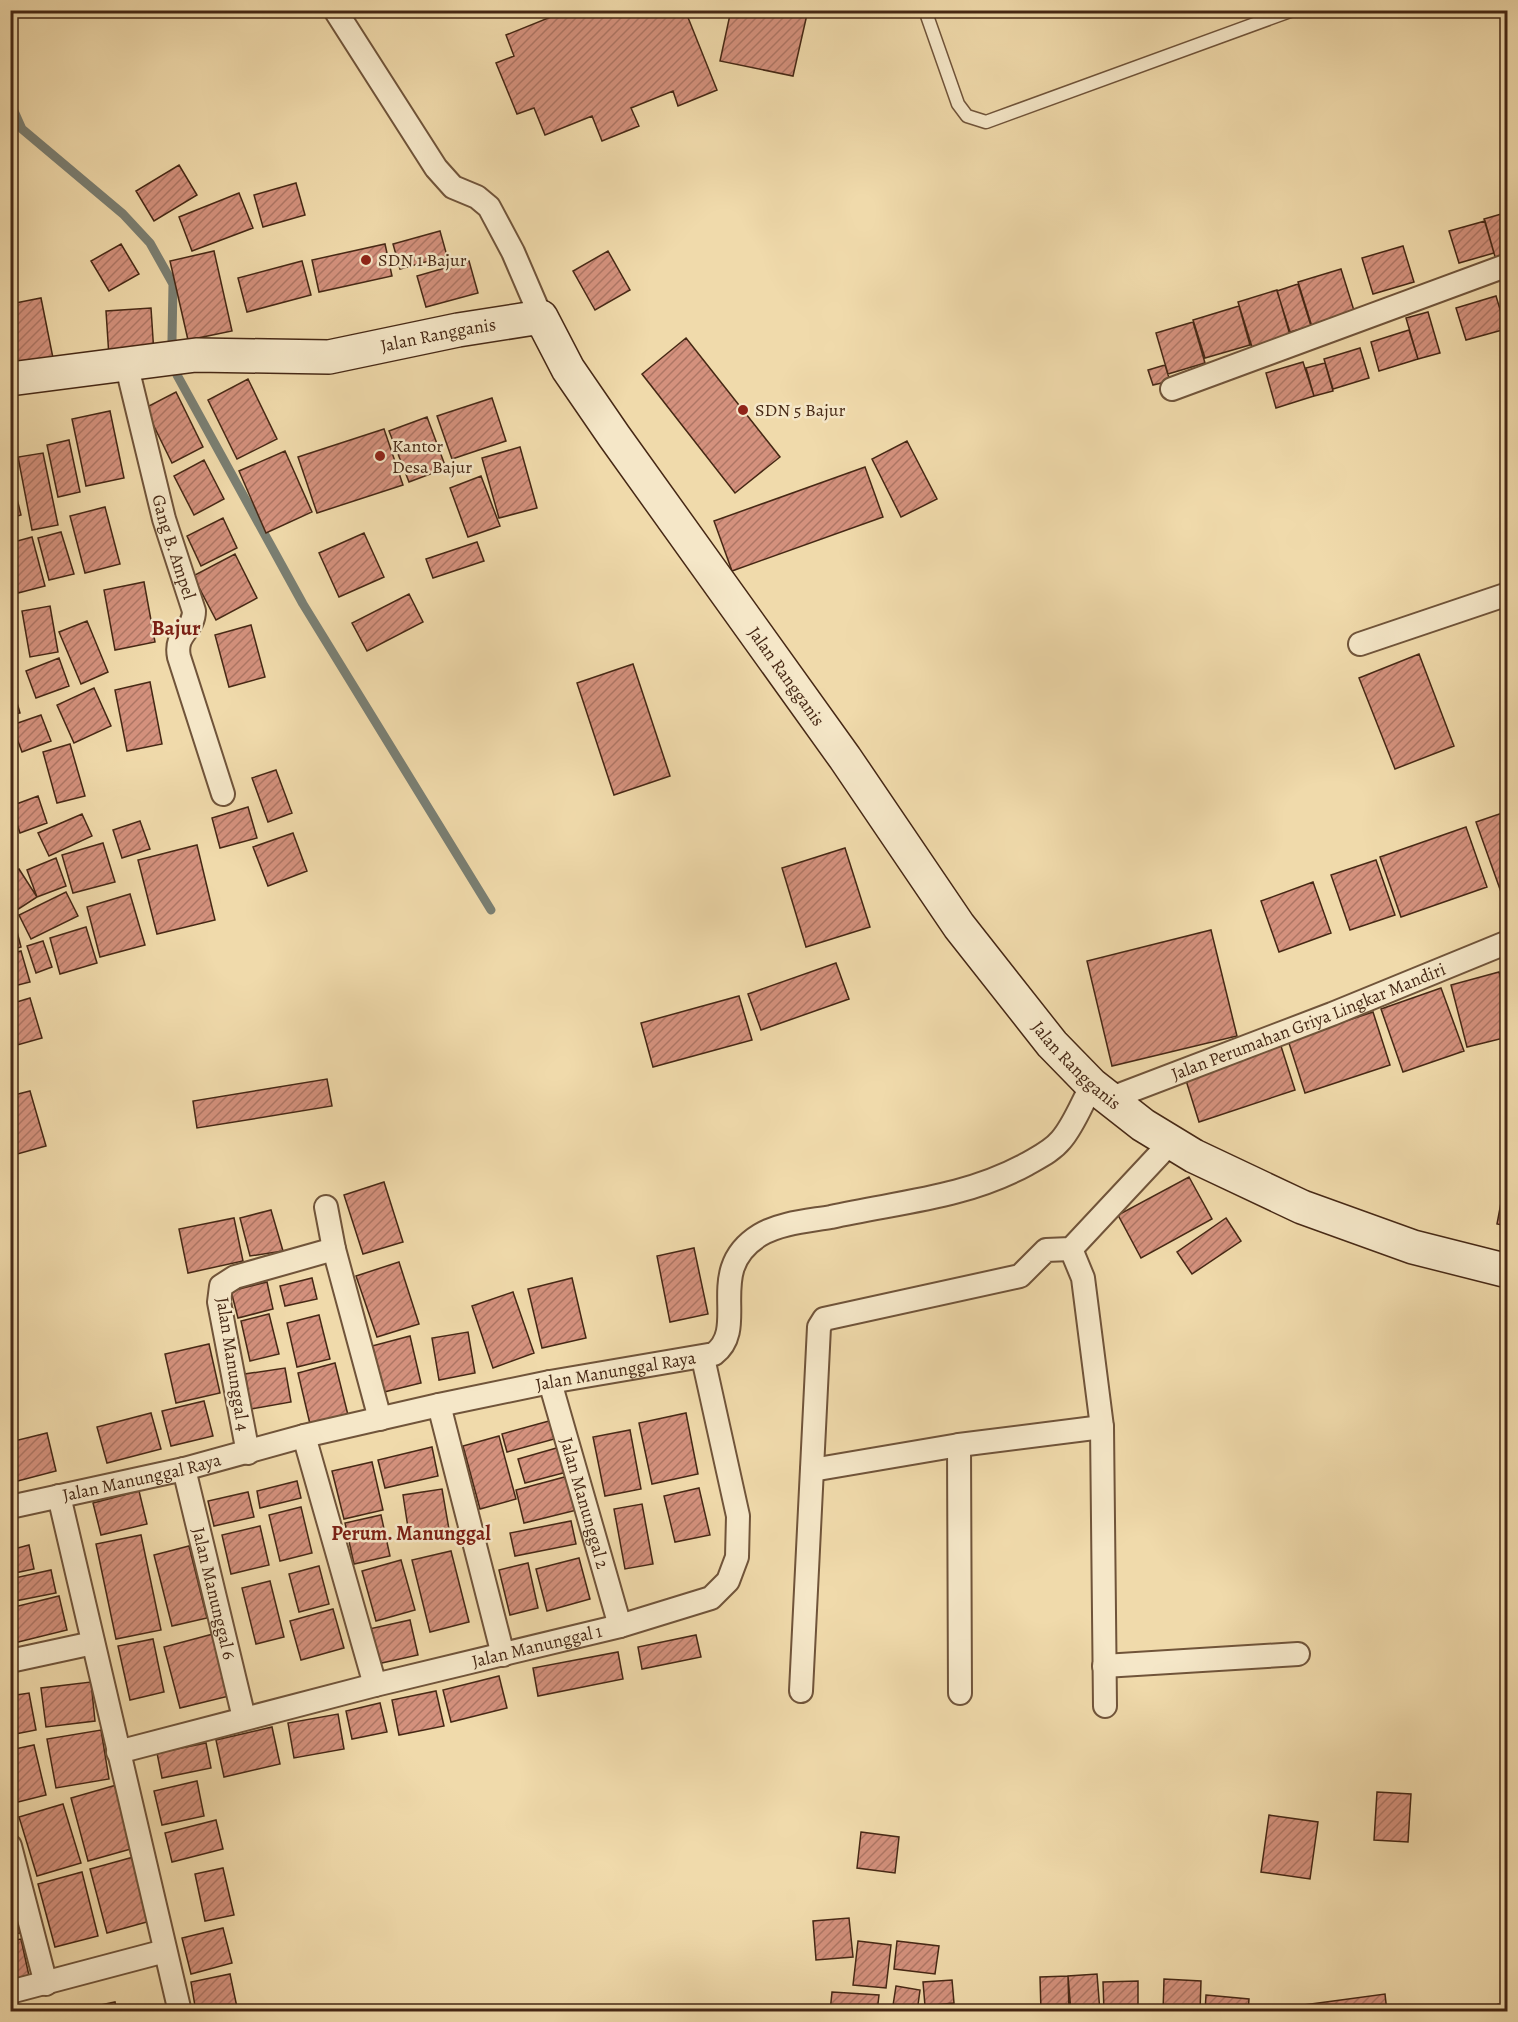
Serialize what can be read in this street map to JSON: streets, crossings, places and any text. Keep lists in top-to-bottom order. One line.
{"streets":{"street":["Jalan Rangganis","Gang B. Ampel","Jalan Perumahan Griya Lingkar Mandiri","Jalan Manunggal 4","Jalan Manunggal Raya","Jalan Manunggal 2","Jalan Manunggal 6","Jalan Manunggal 1"]},"crossings":[["Jalan Rangganis","Gang B. Ampel"],["Jalan Rangganis","Jalan Perumahan Griya Lingkar Mandiri"],["Jalan Rangganis","Jalan Manunggal Raya"],["Jalan Perumahan Griya Lingkar Mandiri","Jalan Manunggal Raya"],["Jalan Manunggal 4","Jalan Manunggal Raya"],["Jalan Manunggal Raya","Jalan Manunggal 2"],["Jalan Manunggal Raya","Jalan Manunggal 6"],["Jalan Manunggal Raya","Jalan Manunggal 1"],["Jalan Manunggal 2","Jalan Manunggal 1"],["Jalan Manunggal 6","Jalan Manunggal 1"]],"districts":["Bajur","Perum. Manunggal"],"places":["SDN 1 Bajur","SDN 5 Bajur","Kantor Desa Bajur"]}
